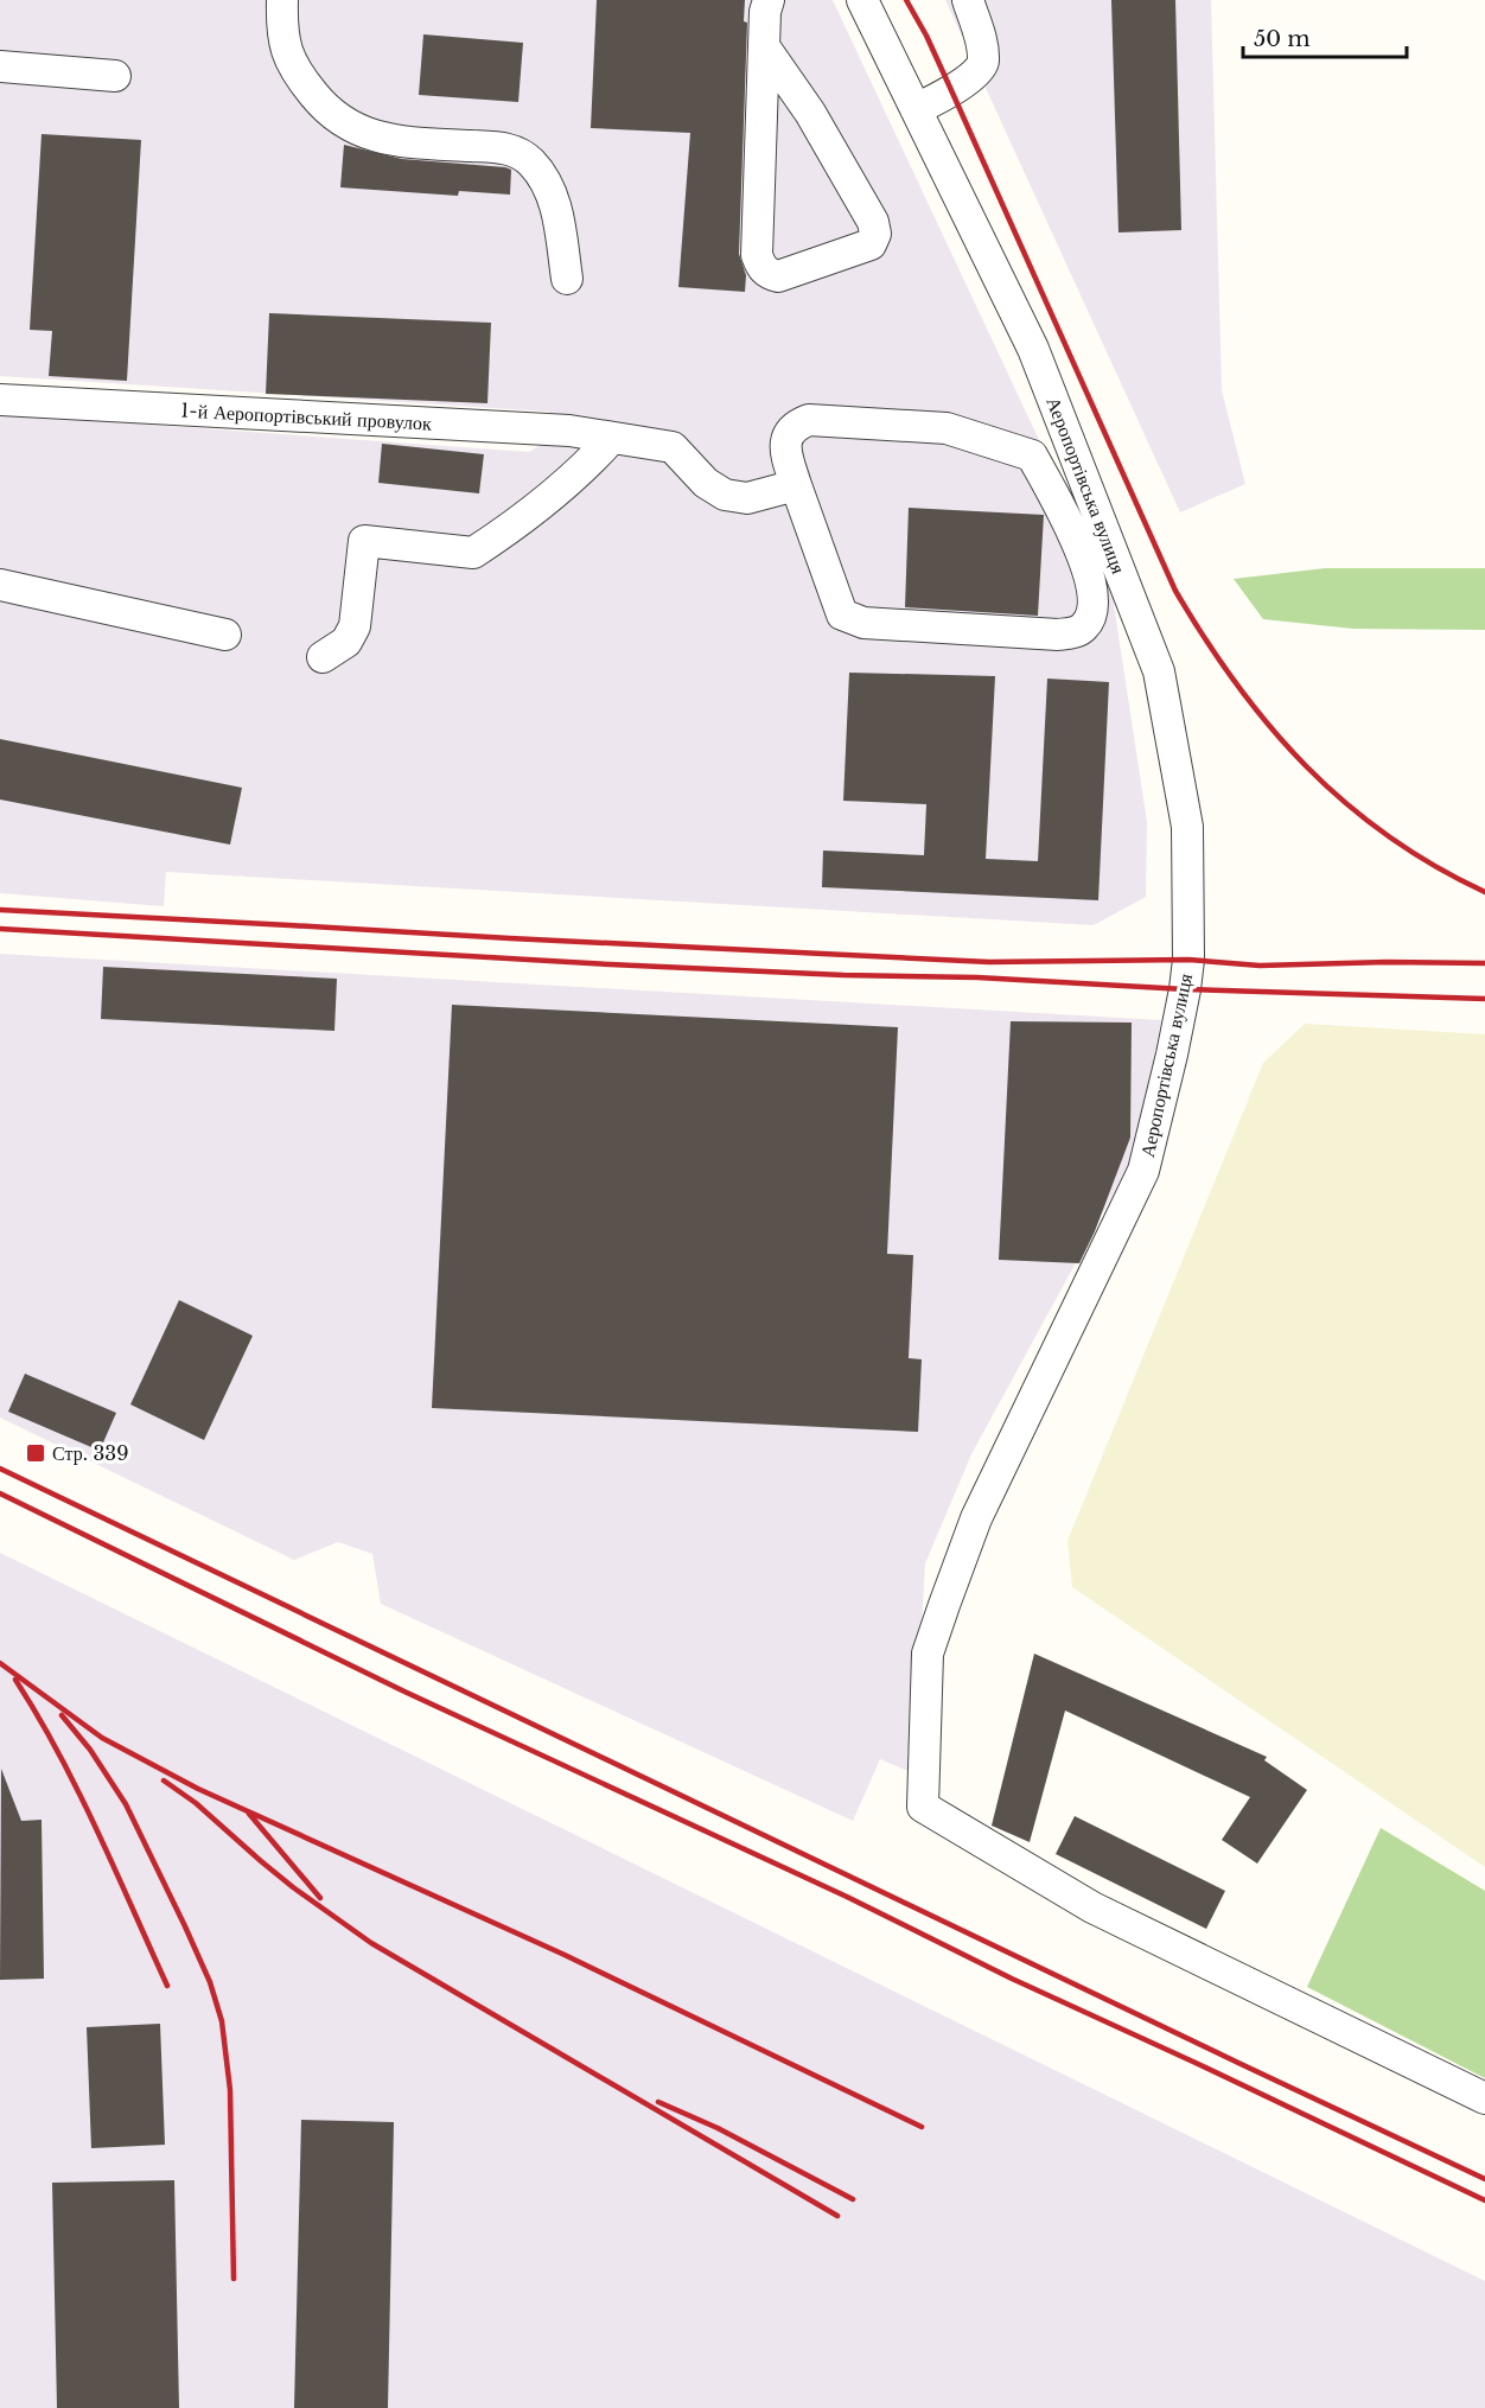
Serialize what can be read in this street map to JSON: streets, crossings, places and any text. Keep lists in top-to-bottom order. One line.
{"streets":{"street":["1-й Аеропортівський провулок","Аеропортівська вулиця"]},"places":{"transit":["Стр. 339"]},"scale_bar":"50 m"}
